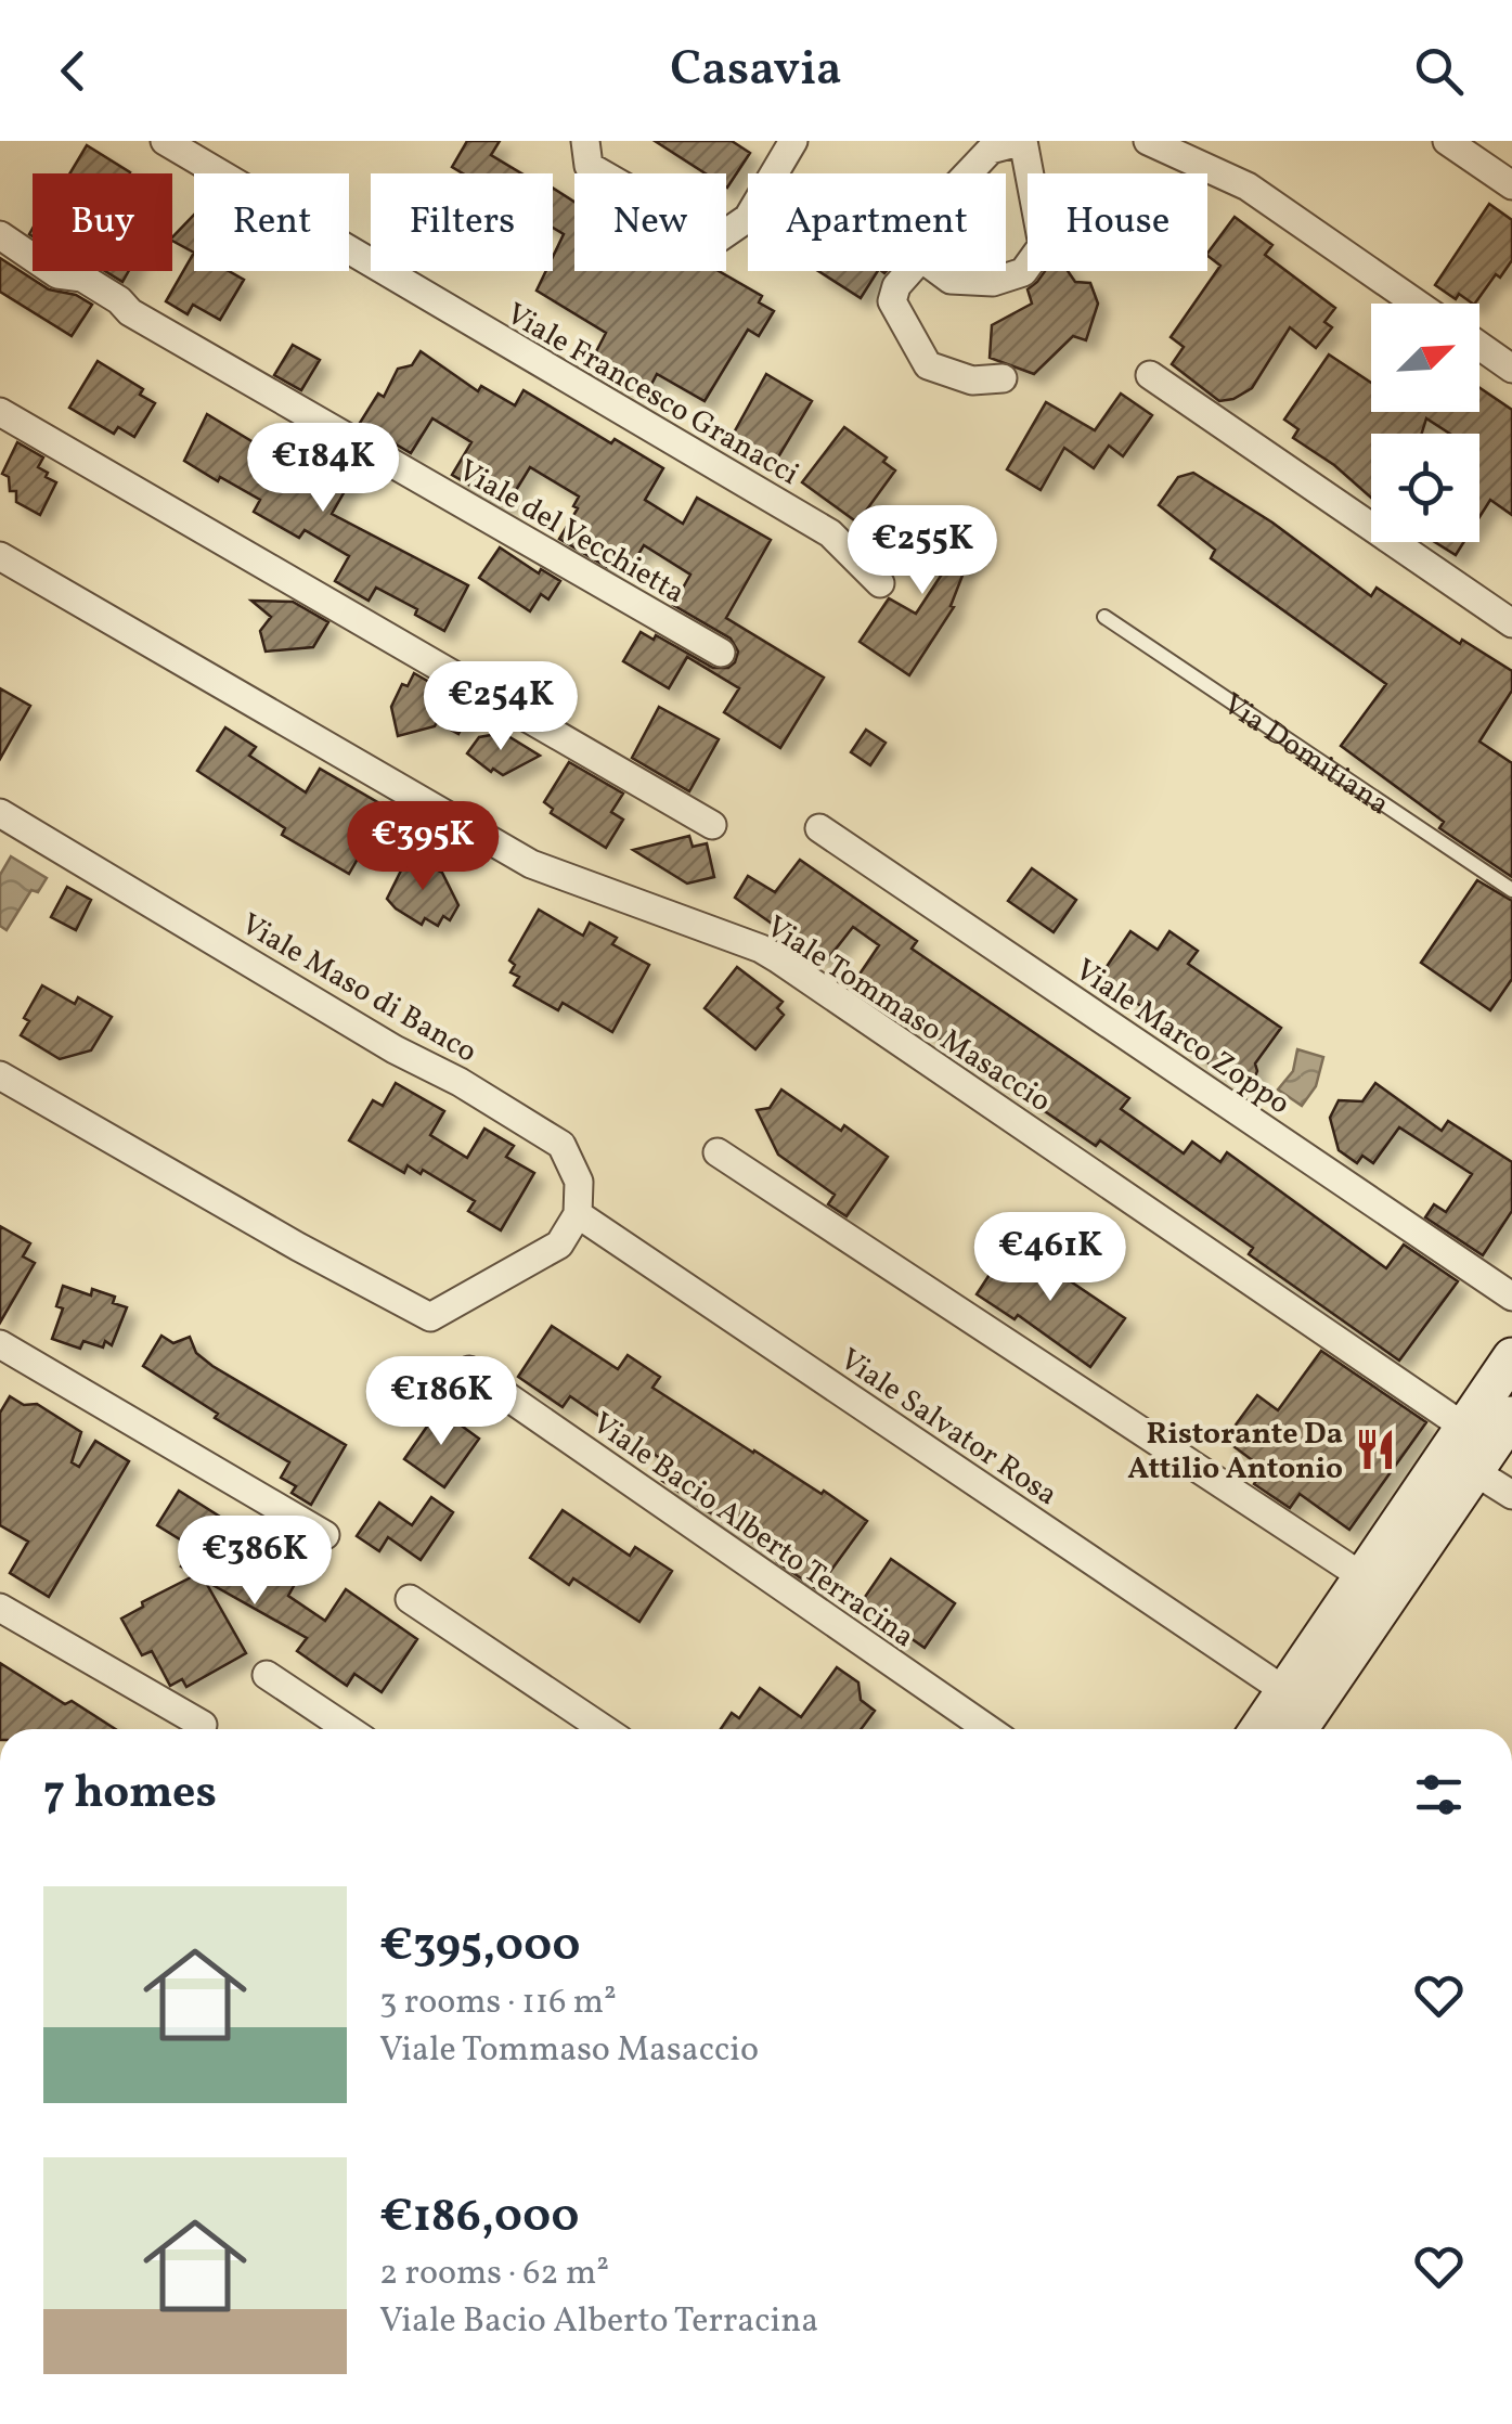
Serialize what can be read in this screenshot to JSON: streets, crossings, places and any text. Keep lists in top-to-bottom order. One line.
{"streets":{"street":["Viale Francesco Granacci","Viale del Vecchietta","Viale Maso di Banco","Viale Tommaso Masaccio","Viale Marco Zoppo","Viale Salvator Rosa","Viale Bacio Alberto Terracina"],"lane":["Via Domitiana"]},"crossings":[["Viale Maso di Banco","Viale Salvator Rosa"]],"places":{"restaurant":["Ristorante Da Attilio Antonio"]},"north":"top right","page":{"header":"Casavia","chip":["Buy","Rent","Filters","New","Apartment","House"],"price":["€184K","€255K","€254K","€395K","€461K","€186K","€386K"],"heading":"7 homes","list":[{"name":"€395,000","note":"3 rooms · 116 m² · Viale Tommaso Masaccio"},{"name":"€186,000","note":"2 rooms · 62 m² · Viale Bacio Alberto Terracina"}]}}
